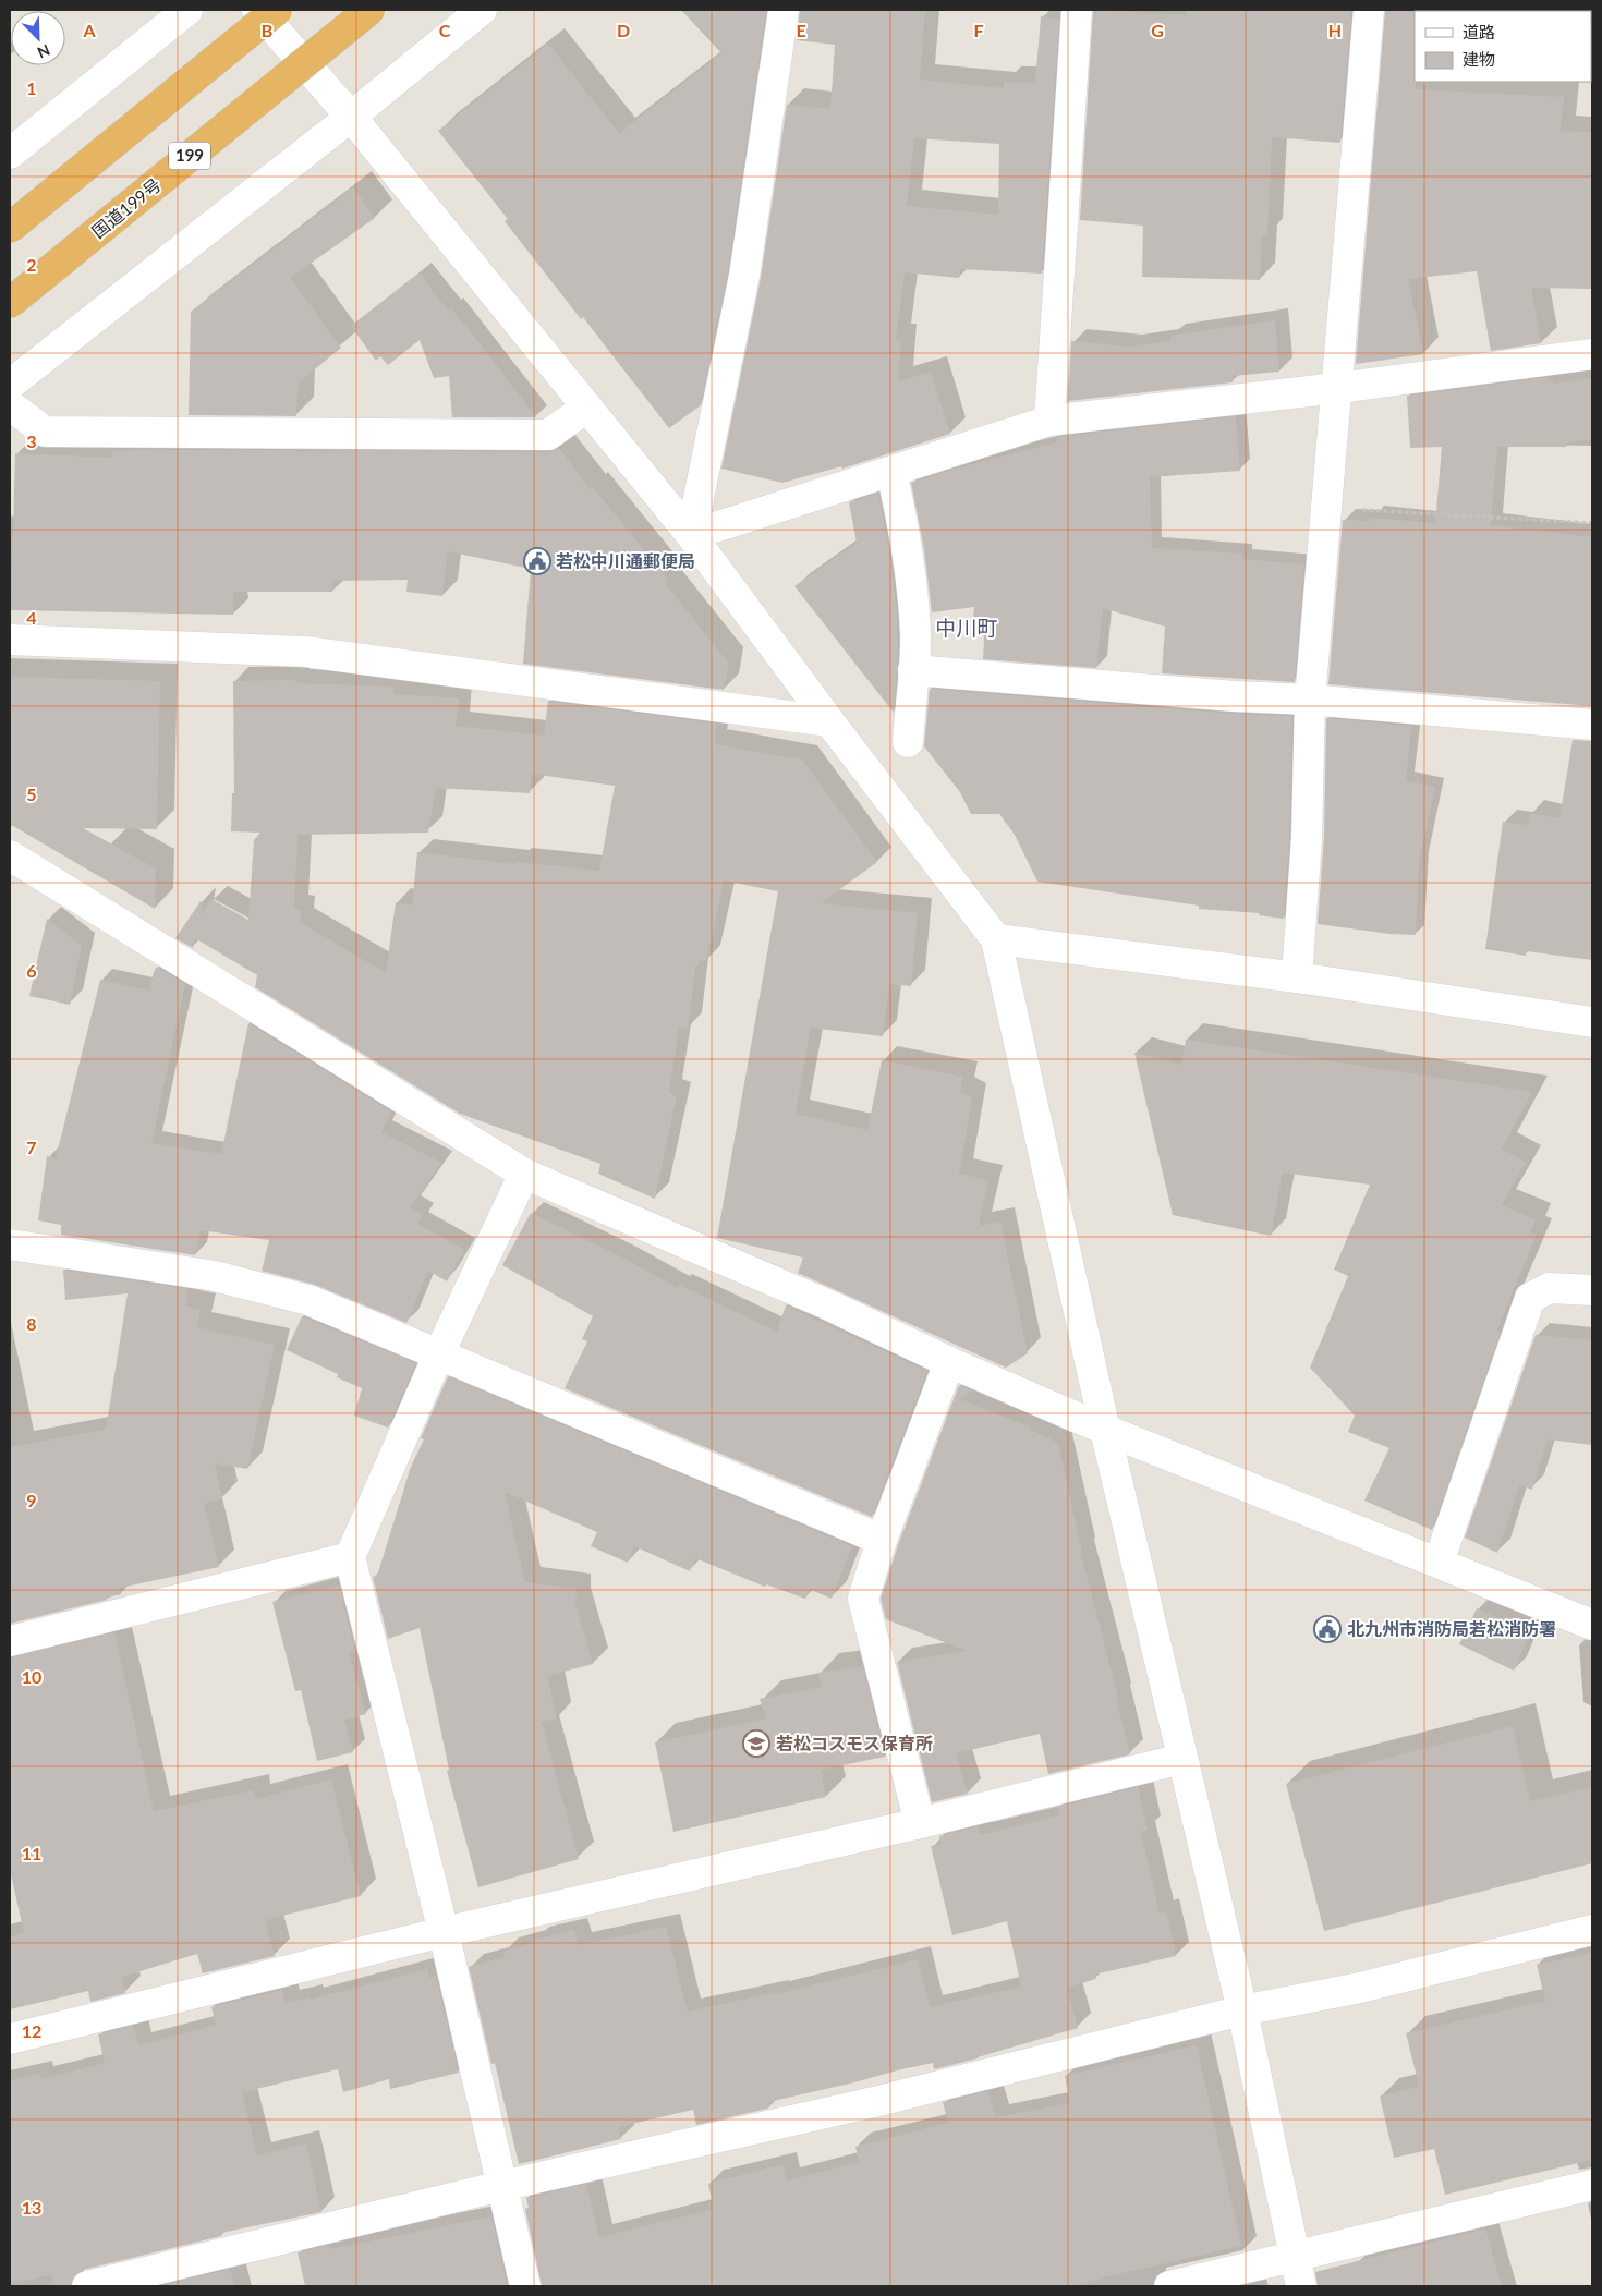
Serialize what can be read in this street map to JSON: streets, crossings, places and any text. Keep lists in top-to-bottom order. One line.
{"streets":{"highway":["199","国道199号"]},"districts":["中川町"],"places":{"public building":["若松中川通郵便局","北九州市消防局若松消防署"],"school or university":["若松コスモス保育所"]},"legend":["道路","建物"],"north":"bottom right","grid":{"columns":["A","B","C","D","E","F","G","H"],"rows":["1","2","3","4","5","6","7","8","9","10","11","12","13"]}}
